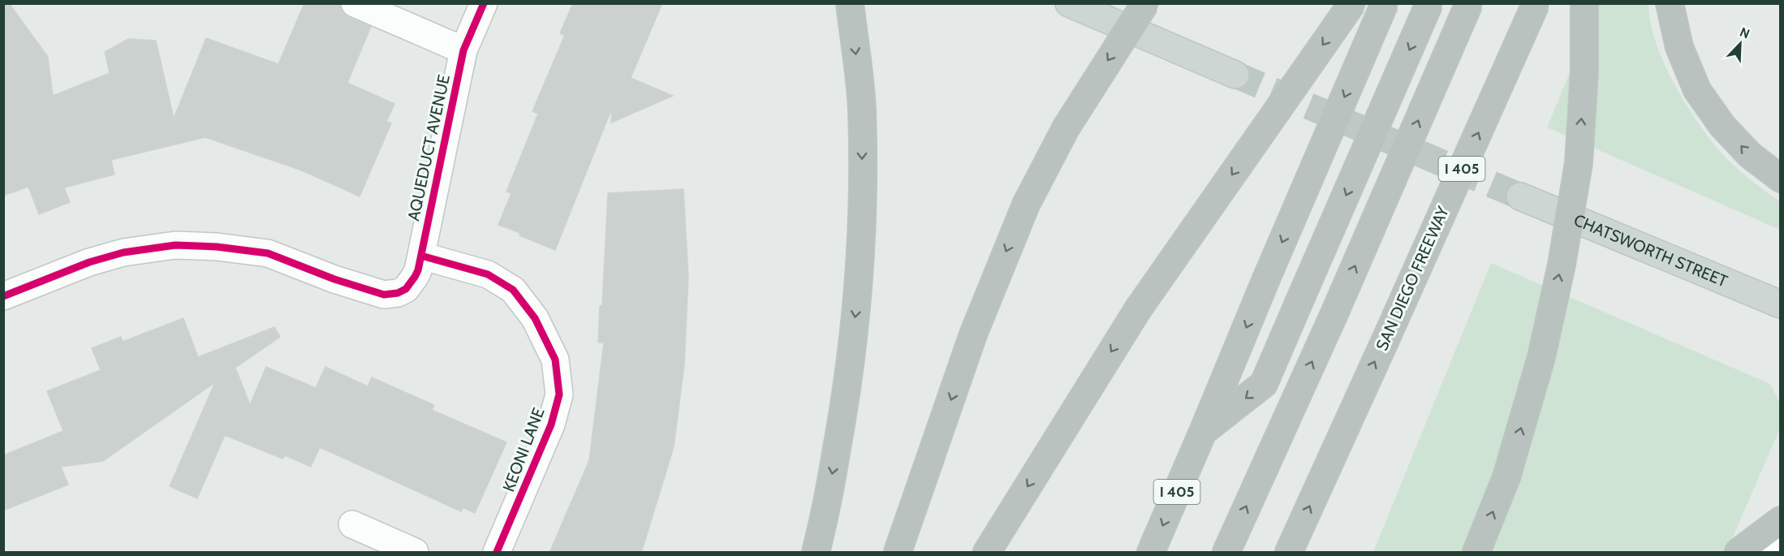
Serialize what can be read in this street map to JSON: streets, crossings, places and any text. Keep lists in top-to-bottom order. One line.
{"streets":{"highway":["I 405","SAN DIEGO FREEWAY"],"main road":["CHATSWORTH STREET"],"street":["AQUEDUCT AVENUE","KEONI LANE"]},"crossings":[["AQUEDUCT AVENUE","KEONI LANE"]],"north":"top right"}
